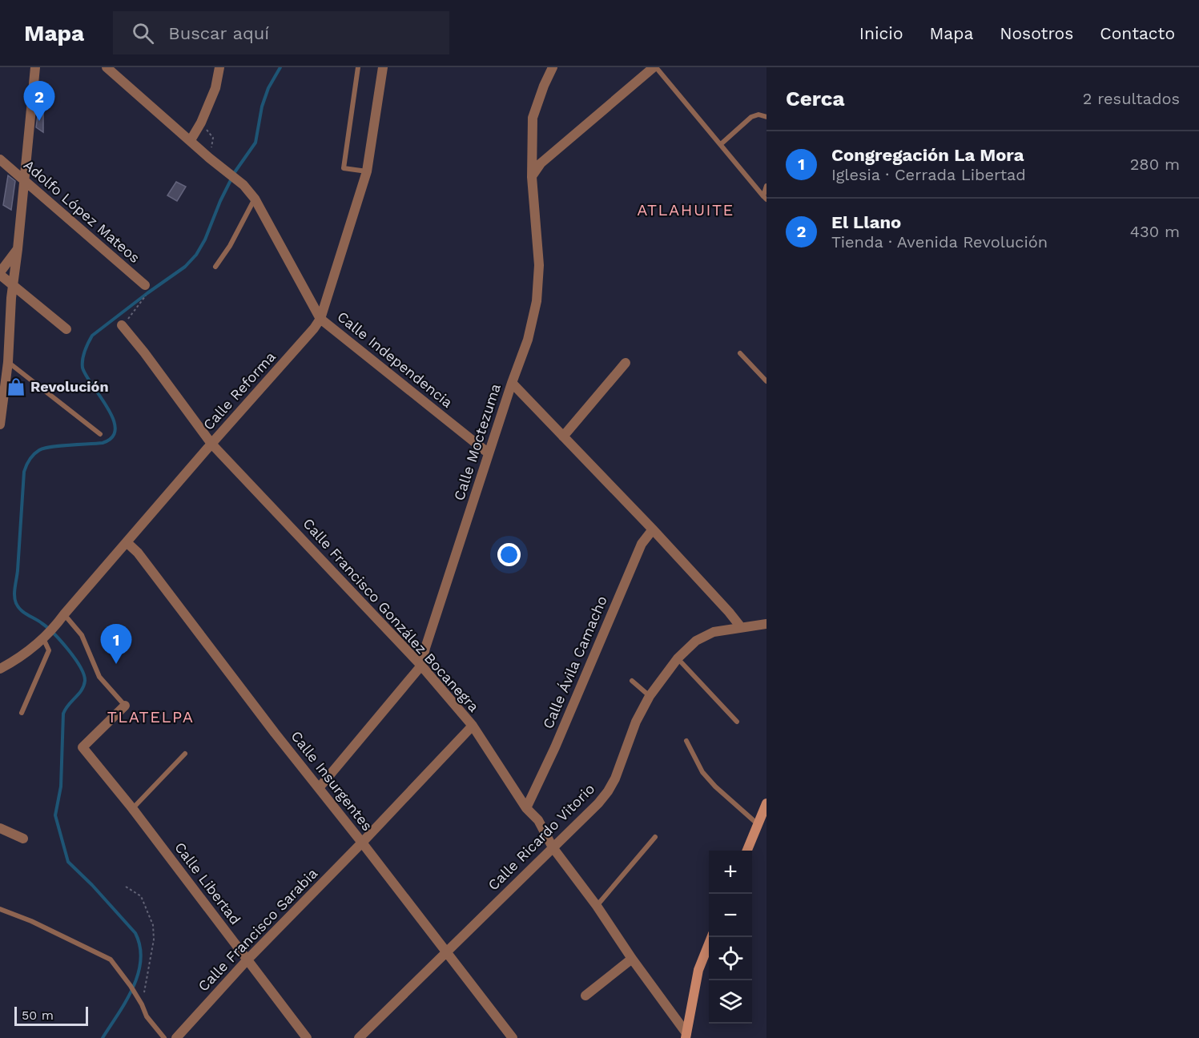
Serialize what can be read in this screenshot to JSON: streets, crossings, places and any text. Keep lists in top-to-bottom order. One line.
{"streets":{"street":["Adolfo López Mateos","Calle Independencia","Calle Reforma","Calle Moctezuma","Calle Francisco González Bocanegra","Calle Ávila Camacho","Calle Insurgentes","Calle Ricardo Vitorio","Calle Libertad","Calle Francisco Sarabia"]},"crossings":[["Calle Independencia","Calle Reforma"],["Calle Independencia","Calle Moctezuma"],["Calle Reforma","Calle Francisco González Bocanegra"],["Calle Reforma","Calle Insurgentes"],["Calle Moctezuma","Calle Francisco González Bocanegra"],["Calle Moctezuma","Calle Insurgentes"],["Calle Francisco González Bocanegra","Calle Ávila Camacho"],["Calle Francisco González Bocanegra","Calle Ricardo Vitorio"],["Calle Francisco González Bocanegra","Calle Francisco Sarabia"],["Calle Insurgentes","Calle Ricardo Vitorio"],["Calle Insurgentes","Calle Francisco Sarabia"],["Calle Libertad","Calle Francisco Sarabia"]],"districts":["ATLAHUITE","TLATELPA"],"places":{"shop":["Revolución"]},"scale_bar":"50 m","page":{"header":"Mapa","search":"Buscar aquí","nav":["Inicio","Mapa","Nosotros","Contacto"],"heading":["Cerca","2 resultados"],"pins":["2","1"],"list":[{"mark":"1","name":"Congregación La Mora","note":"Iglesia · Cerrada Libertad","value":"280 m"},{"mark":"2","name":"El Llano","note":"Tienda · Avenida Revolución","value":"430 m"}],"map_buttons":["+","−"],"scale":"50 m"}}
